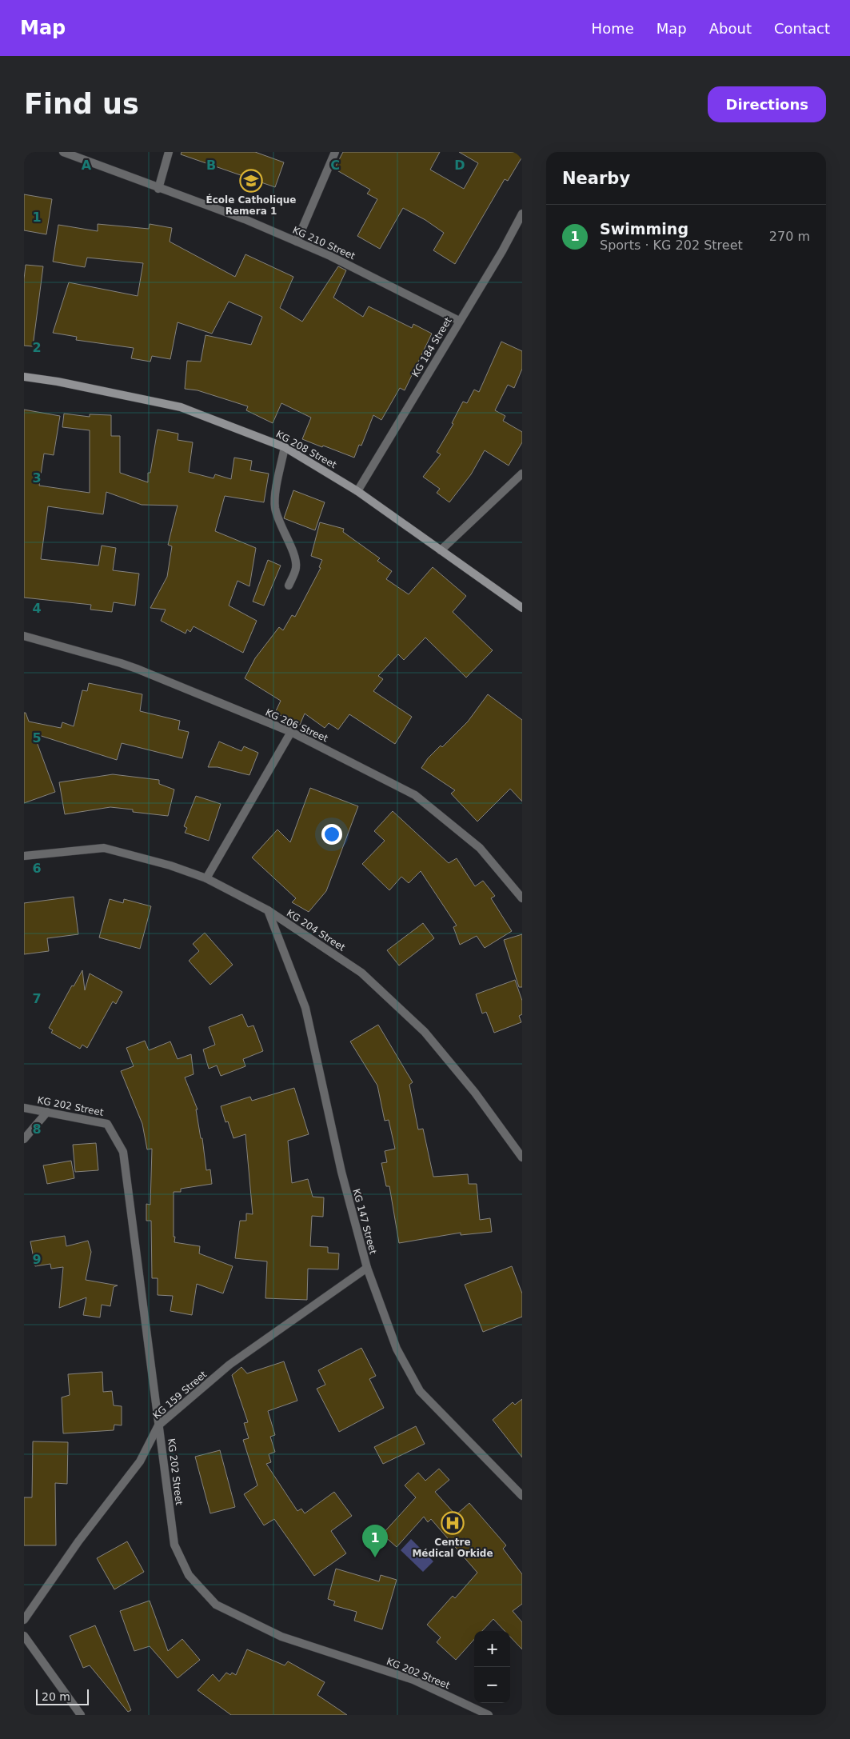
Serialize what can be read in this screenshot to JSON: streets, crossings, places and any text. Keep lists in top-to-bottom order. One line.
{"streets":{"street":["KG 210 Street","KG 184 Street","KG 208 Street","KG 206 Street","KG 204 Street","KG 202 Street","KG 147 Street","KG 159 Street"]},"crossings":[["KG 210 Street","KG 184 Street"],["KG 184 Street","KG 208 Street"],["KG 204 Street","KG 147 Street"],["KG 202 Street","KG 159 Street"],["KG 147 Street","KG 159 Street"]],"places":{"school or university":["École Catholique Remera 1"],"hospital":["Centre Médical Orkide"]},"scale_bar":"20 m","page":{"header":"Map","nav":["Home","Map","About","Contact"],"buttons":"Directions","title":"Find us","heading":"Nearby","list":[{"mark":"1","name":"Swimming","note":"Sports · KG 202 Street","value":"270 m"}],"pins":"1","map_buttons":["+","−"],"scale":"20 m"},"grid":{"columns":["A","B","C","D"],"rows":["1","2","3","4","5","6","7","8","9"]}}
